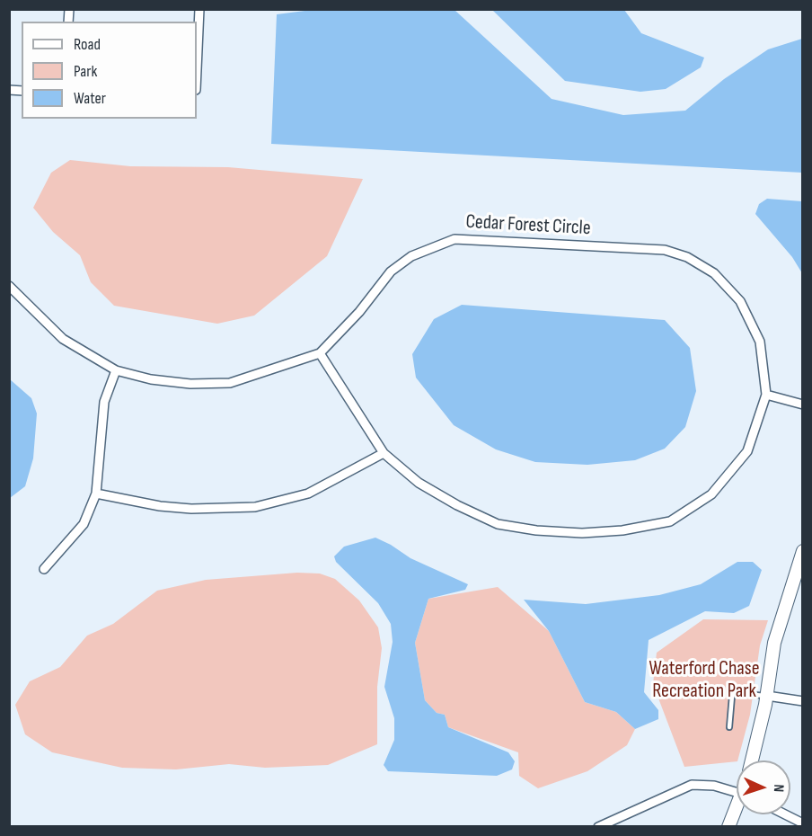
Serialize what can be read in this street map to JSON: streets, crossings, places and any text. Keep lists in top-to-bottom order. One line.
{"streets":{"street":["Cedar Forest Circle"]},"parks":["Waterford Chase Recreation Park"],"legend":["Road","Park","Water"],"north":"right"}
